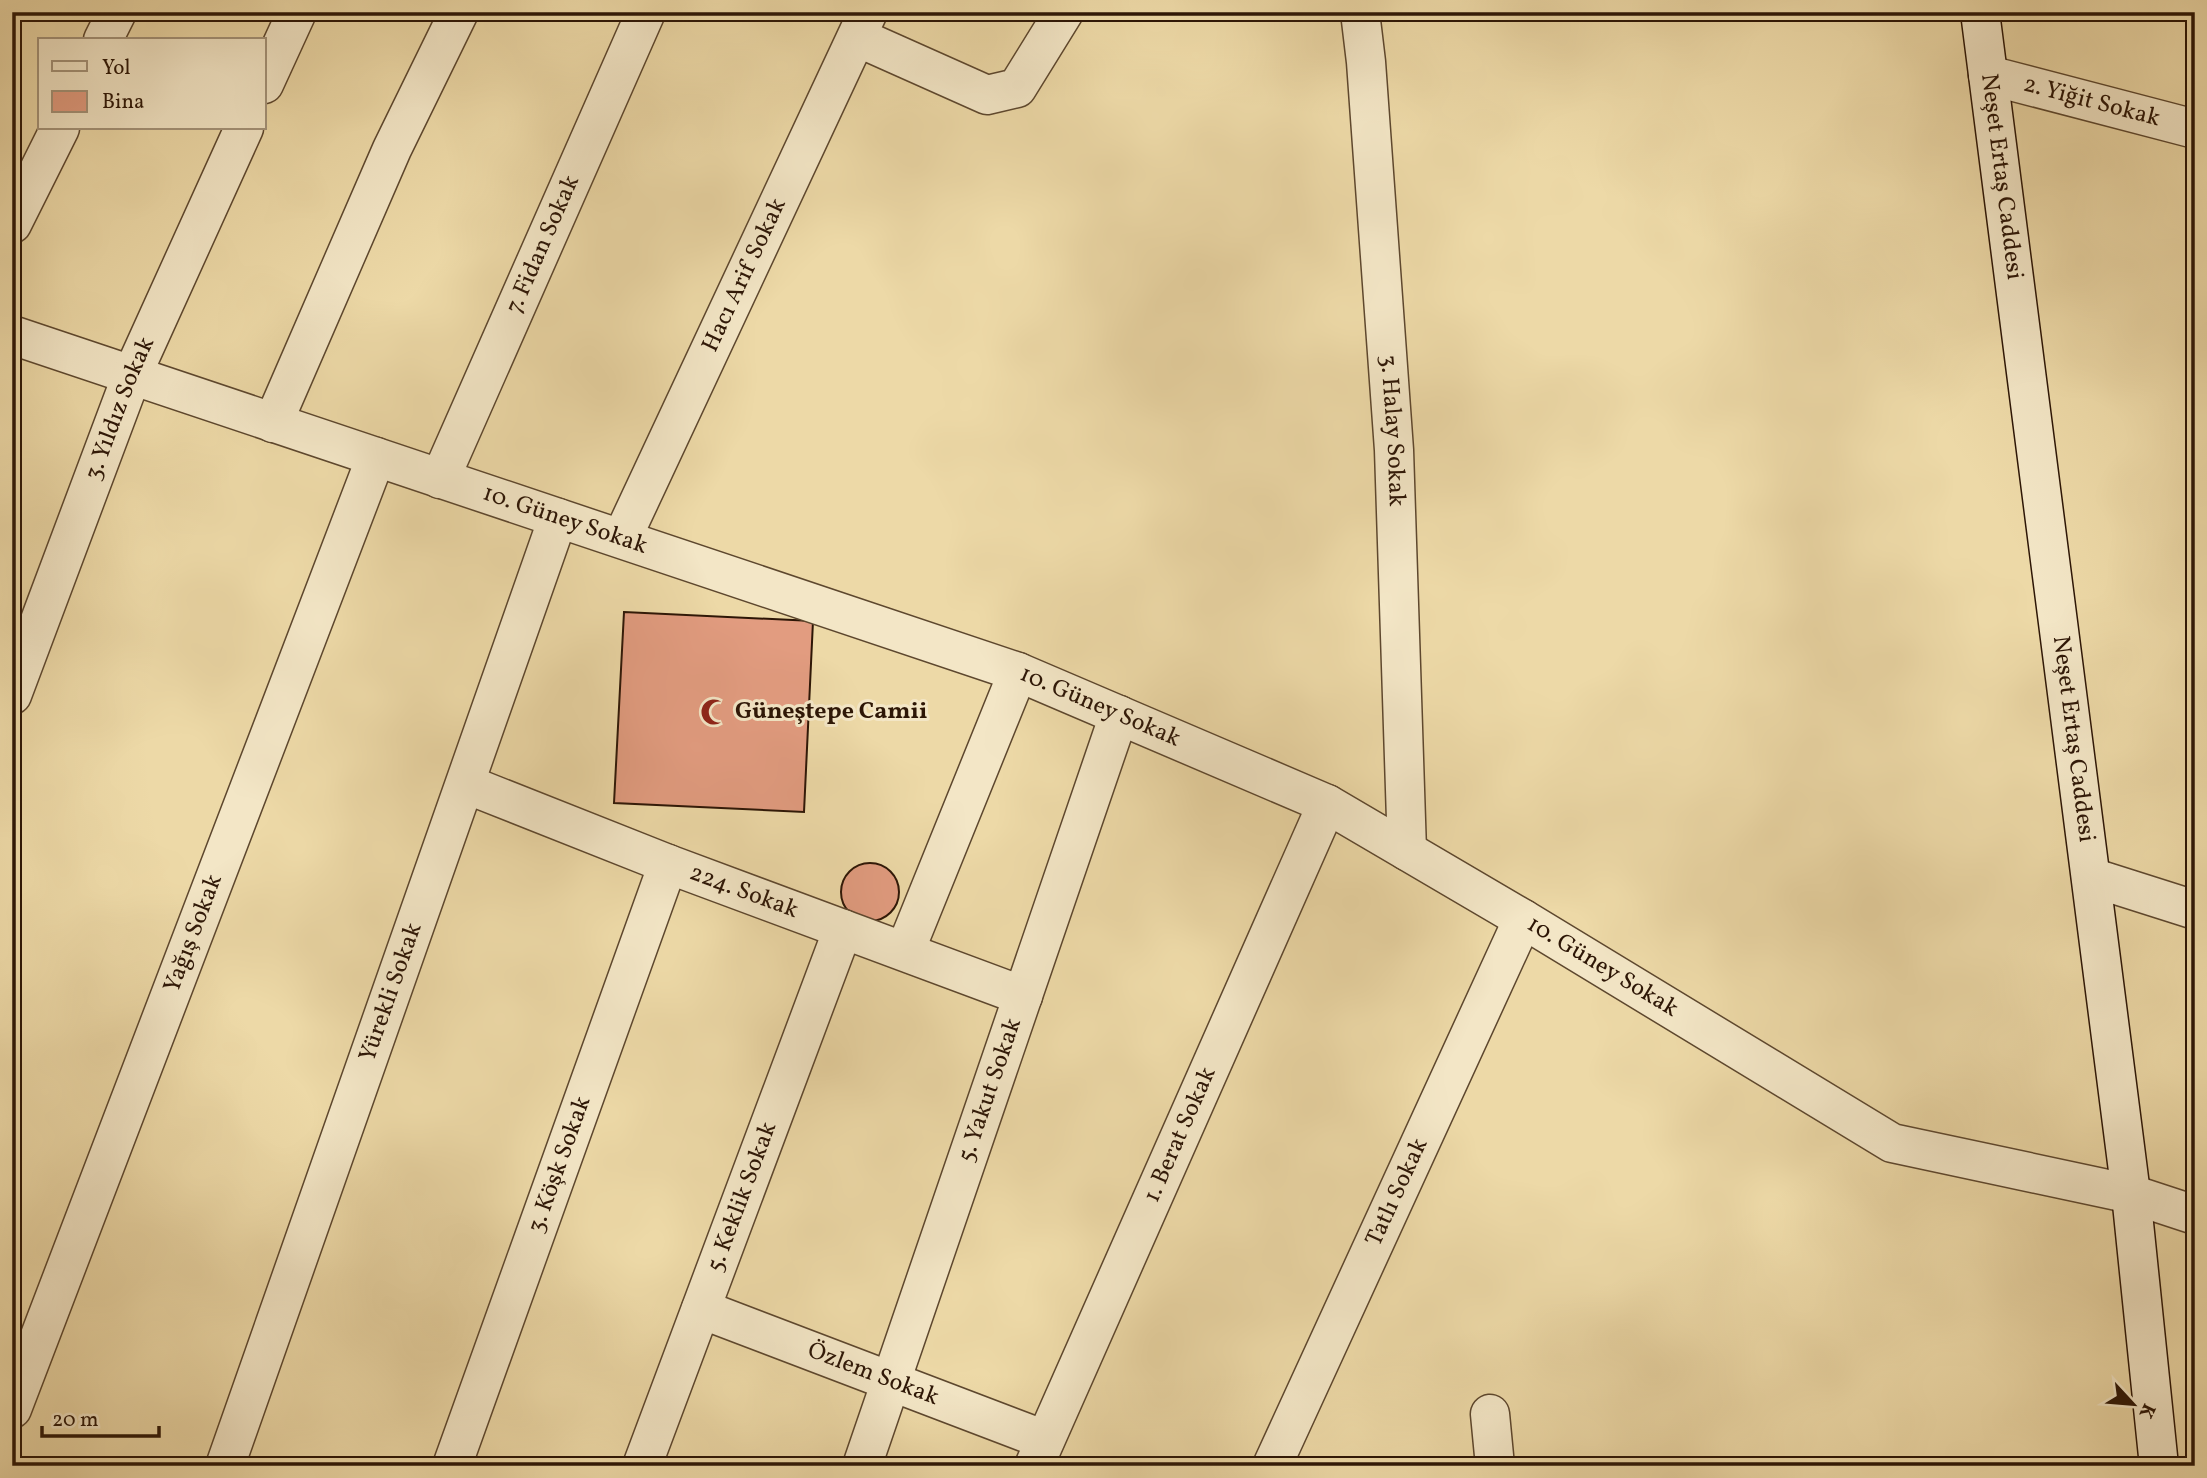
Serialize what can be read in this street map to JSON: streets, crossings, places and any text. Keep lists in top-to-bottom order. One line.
{"streets":{"street":["2. Yiğit Sokak","Neşet Ertaş Caddesi","7. Fidan Sokak","Hacı Arif Sokak","3. Yıldız Sokak","3. Halay Sokak","10. Güney Sokak","224. Sokak","Yağış Sokak","Yürekli Sokak","5. Yakut Sokak","1. Berat Sokak","3. Köşk Sokak","Tatlı Sokak","5. Keklik Sokak","Özlem Sokak"]},"crossings":[["2. Yiğit Sokak","Neşet Ertaş Caddesi"],["Neşet Ertaş Caddesi","10. Güney Sokak"],["7. Fidan Sokak","10. Güney Sokak"],["Hacı Arif Sokak","10. Güney Sokak"],["3. Yıldız Sokak","10. Güney Sokak"],["3. Halay Sokak","10. Güney Sokak"],["10. Güney Sokak","Yağış Sokak"],["10. Güney Sokak","Yürekli Sokak"],["10. Güney Sokak","5. Yakut Sokak"],["10. Güney Sokak","1. Berat Sokak"],["10. Güney Sokak","Tatlı Sokak"],["224. Sokak","Yürekli Sokak"],["224. Sokak","5. Yakut Sokak"],["224. Sokak","3. Köşk Sokak"],["224. Sokak","5. Keklik Sokak"],["5. Yakut Sokak","Özlem Sokak"],["1. Berat Sokak","Özlem Sokak"],["5. Keklik Sokak","Özlem Sokak"]],"places":{"mosque":["Güneştepe Camii"]},"legend":["Yol","Bina"],"scale_bar":"20 m","north":"bottom right"}
